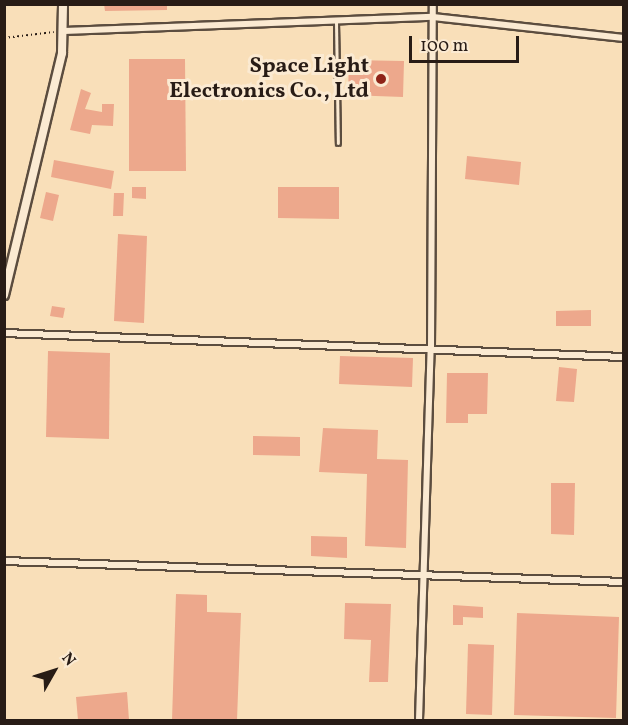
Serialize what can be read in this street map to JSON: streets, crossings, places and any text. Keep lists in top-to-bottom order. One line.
{"places":["Space Light Electronics Co., Ltd"],"scale_bar":"100 m","north":"top right"}
